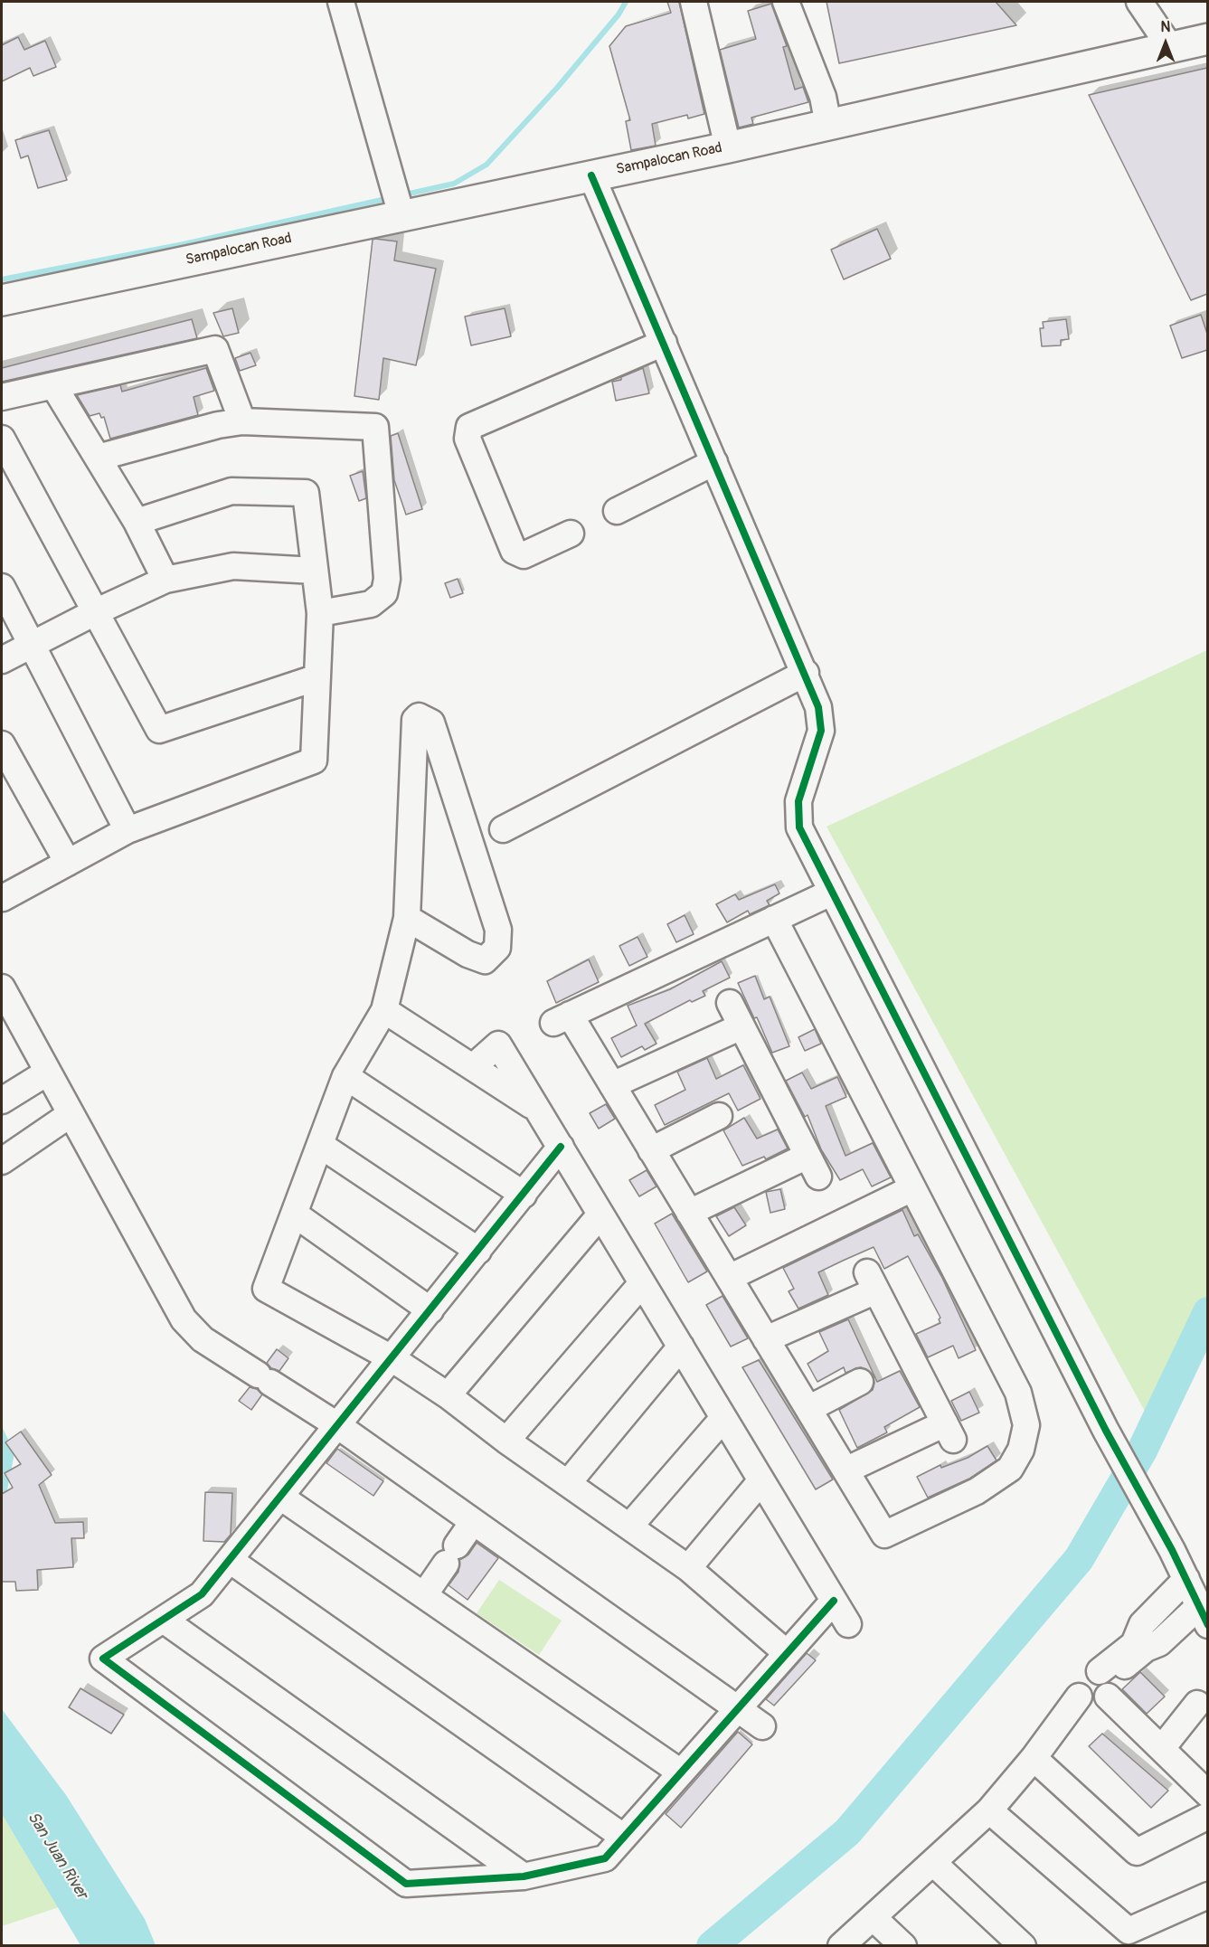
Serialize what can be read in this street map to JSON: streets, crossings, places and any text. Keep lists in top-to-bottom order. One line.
{"streets":{"main road":["Sampalocan Road"]},"water":["San Juan River"],"north":"top"}
